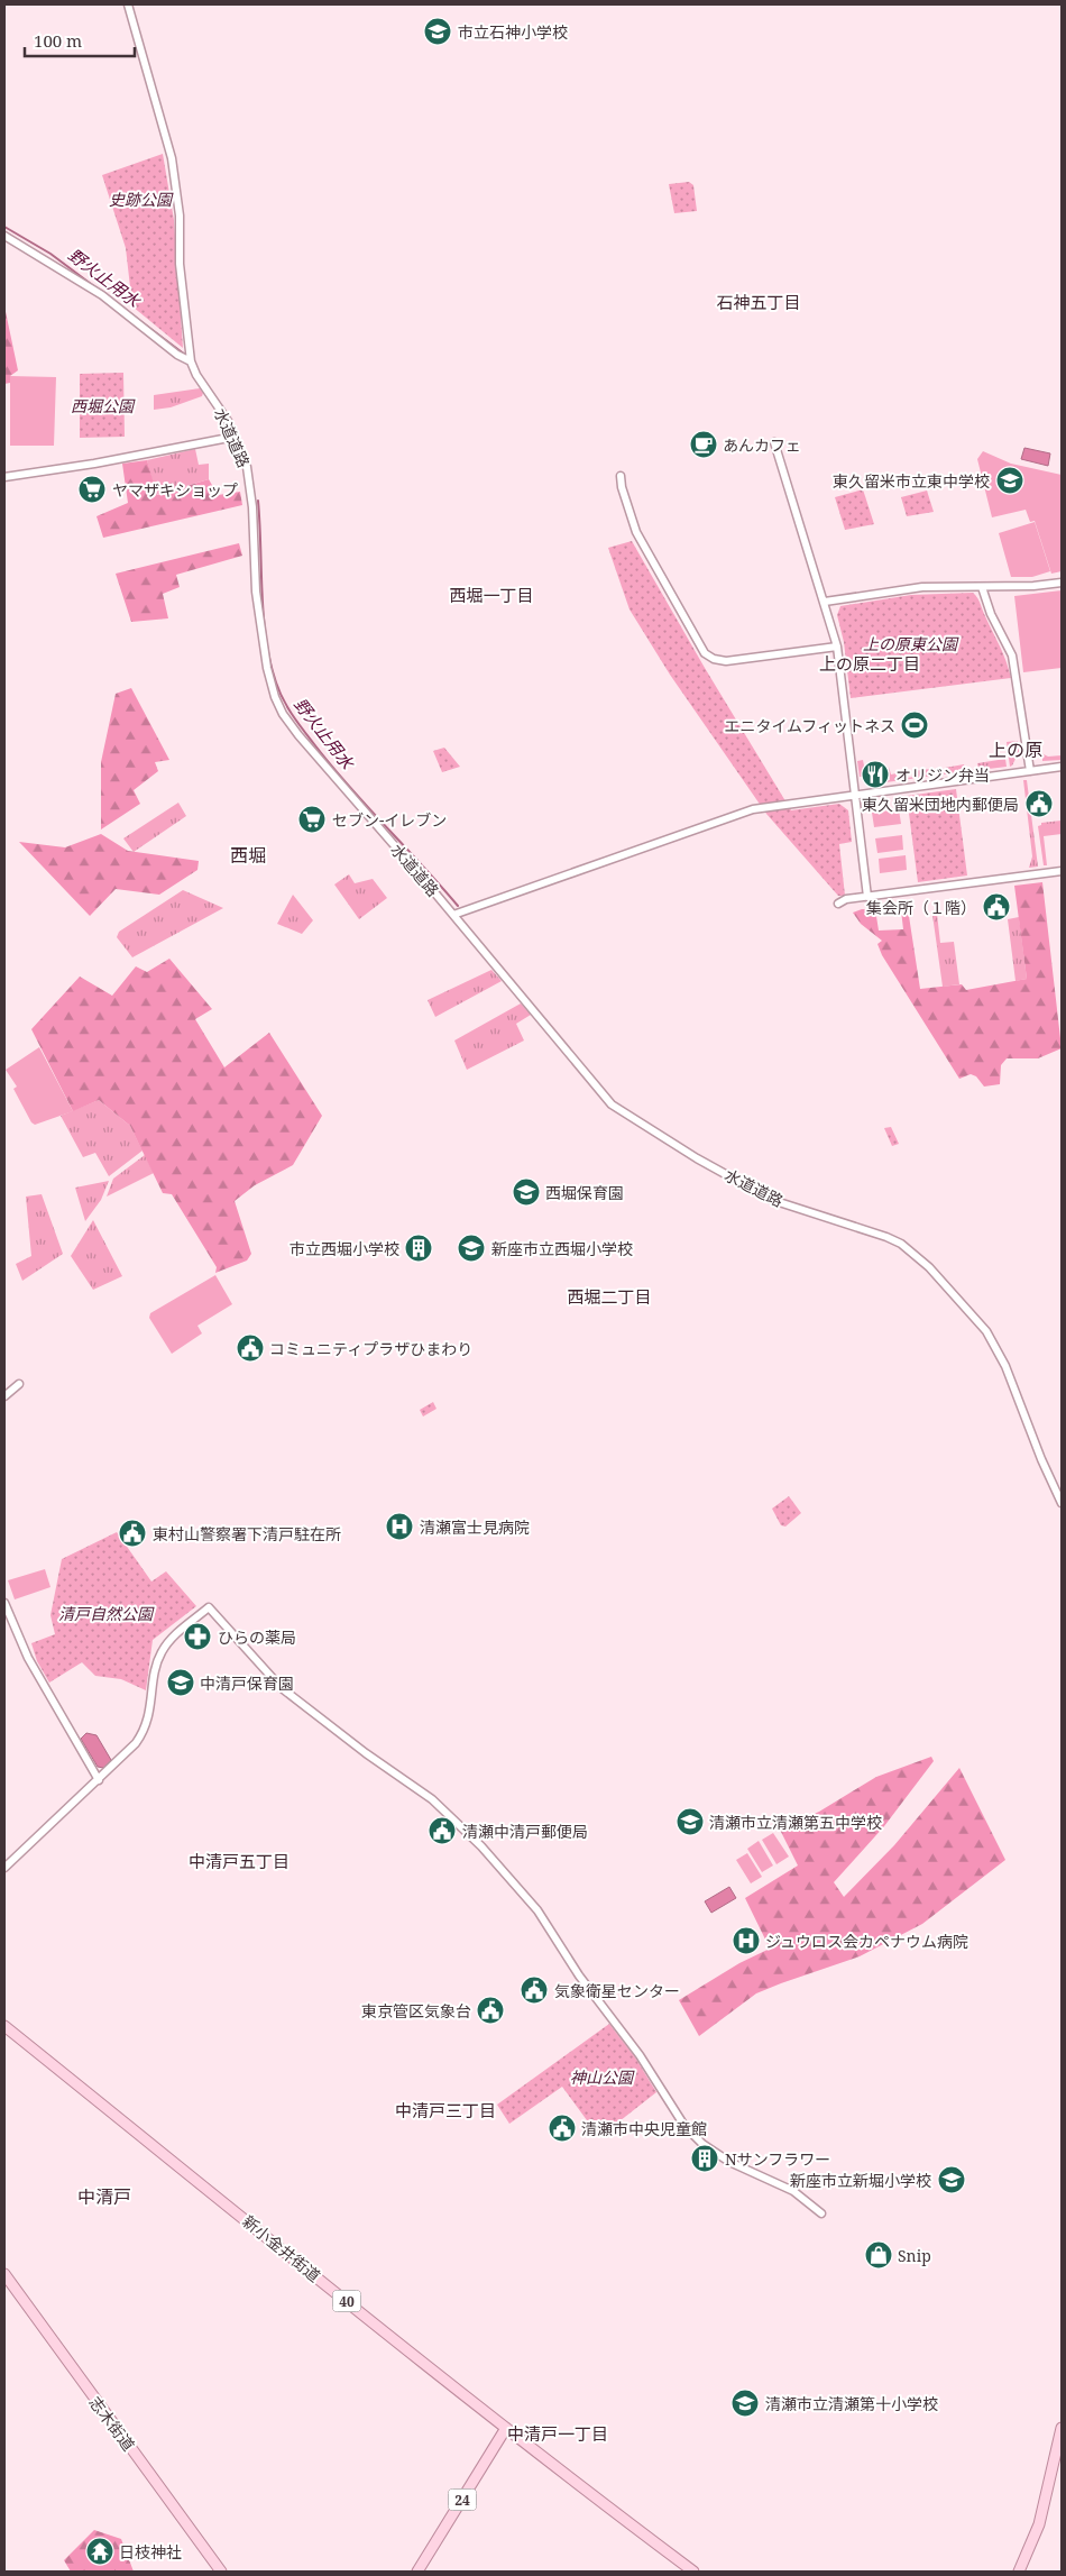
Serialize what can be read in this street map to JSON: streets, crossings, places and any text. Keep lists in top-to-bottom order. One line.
{"streets":{"main road":["新小金井街道","40","志木街道","24"],"street":["水道道路"]},"crossings":[["新小金井街道","24"]],"districts":["石神五丁目","西堀一丁目","上の原二丁目","上の原","西堀","西堀二丁目","中清戸五丁目","中清戸三丁目","中清戸","中清戸一丁目"],"water":["野火止用水"],"parks":["史跡公園","西堀公園","上の原東公園","清戸自然公園","神山公園"],"places":{"school or university":["市立石神小学校","東久留米市立東中学校","西堀保育園","新座市立西堀小学校","中清戸保育園","清瀬市立清瀬第五中学校","新座市立新堀小学校","清瀬市立清瀬第十小学校"],"cafe":["あんカフェ"],"supermarket":["ヤマザキショップ","セブン-イレブン"],"sports":["エニタイムフィットネス"],"restaurant":["オリジン弁当"],"public building":["東久留米団地内郵便局","集会所（１階）","コミュニティプラザひまわり","東村山警察署下清戸駐在所","清瀬中清戸郵便局","気象衛星センター","東京管区気象台","清瀬市中央児童館"],"building":["市立西堀小学校","Nサンフラワー"],"hospital":["清瀬富士見病院","ジュウロス会カペナウム病院"],"pharmacy":["ひらの薬局"],"shop":["Snip"],"temple":["日枝神社"]},"scale_bar":"100 m"}
